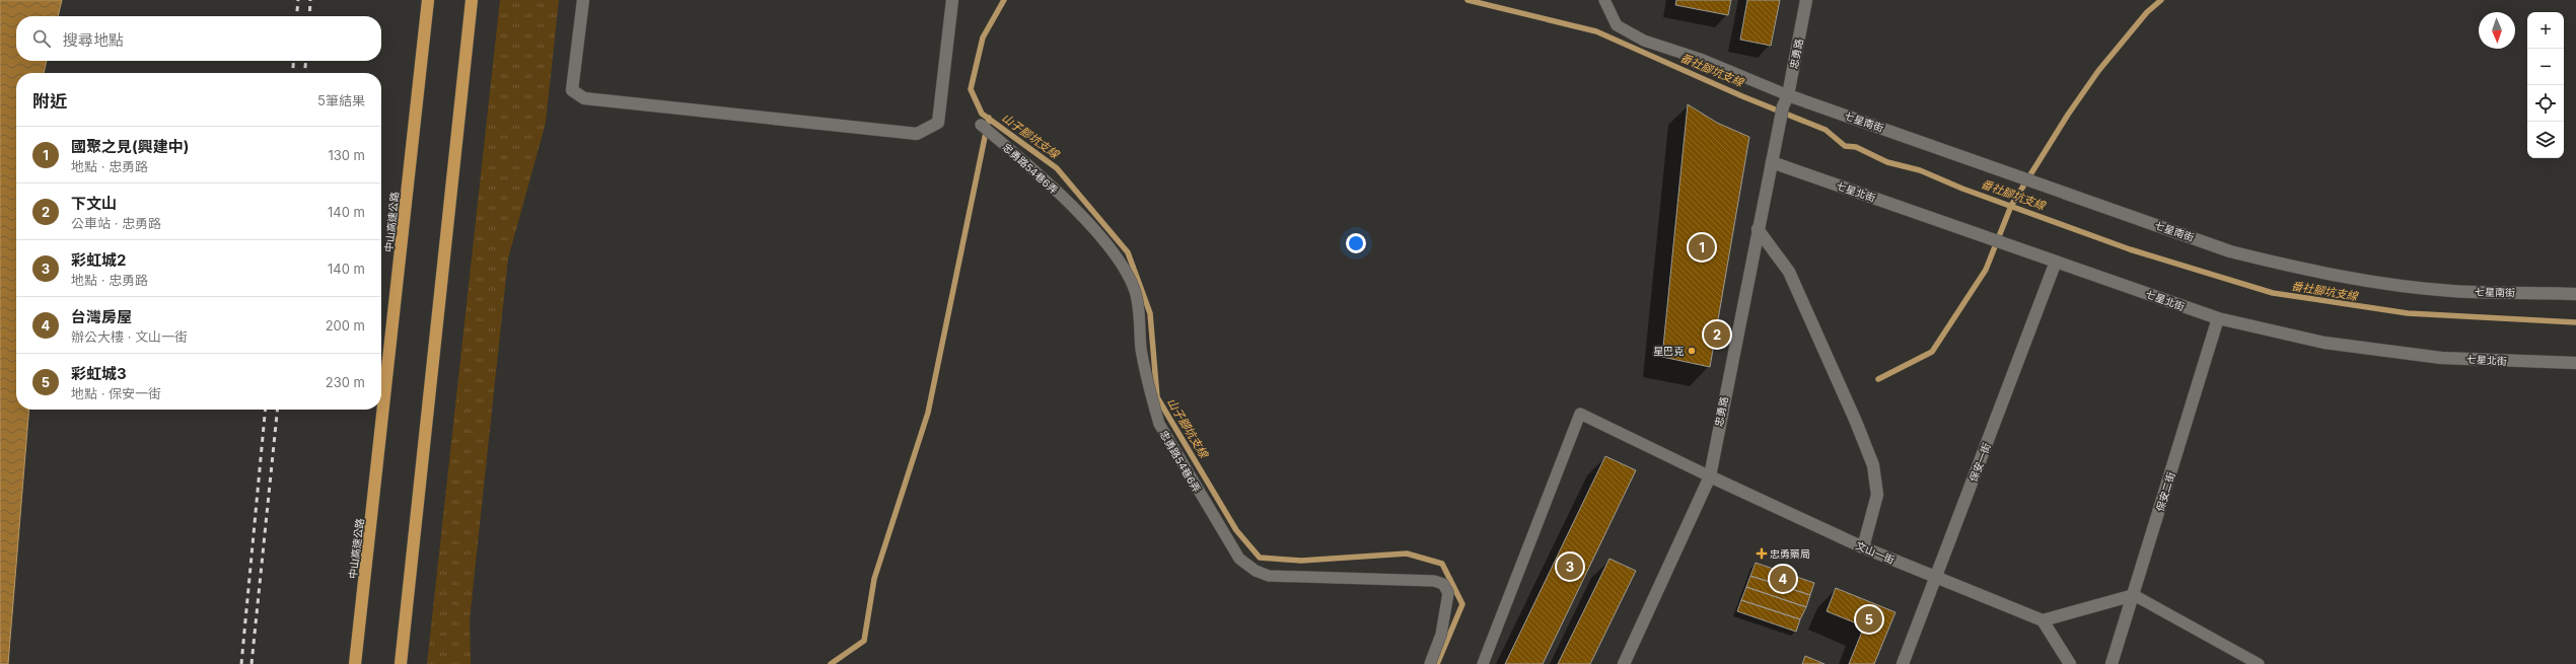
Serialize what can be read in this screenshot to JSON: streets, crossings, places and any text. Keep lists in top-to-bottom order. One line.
{"streets":{"highway":["中山高速公路"],"street":["忠勇路","七星南街","七星北街","保安一街","保安二街","文山一街"],"lane":["忠勇路54巷6弄"]},"crossings":[["忠勇路","七星南街"],["忠勇路","七星北街"],["忠勇路","文山一街"],["七星北街","保安一街"],["七星北街","保安二街"],["保安一街","文山一街"]],"water":["番社腳坑支線","山子腳坑支線"],"places":{"other":["星巴克"],"health":["忠勇藥局"]},"north":"bottom","page":{"map_buttons":["+","−"],"search":"搜尋地點","heading":["附近","5筆結果"],"list":[{"mark":"1","name":"國聚之見(興建中)","note":"地點 · 忠勇路","value":"130 m"},{"mark":"2","name":"下文山","note":"公車站 · 忠勇路","value":"140 m"},{"mark":"3","name":"彩虹城2","note":"地點 · 忠勇路","value":"140 m"},{"mark":"4","name":"台灣房屋","note":"辦公大樓 · 文山一街","value":"200 m"},{"mark":"5","name":"彩虹城3","note":"地點 · 保安一街","value":"230 m"}],"pins":["1","2","3","4","5"]}}
